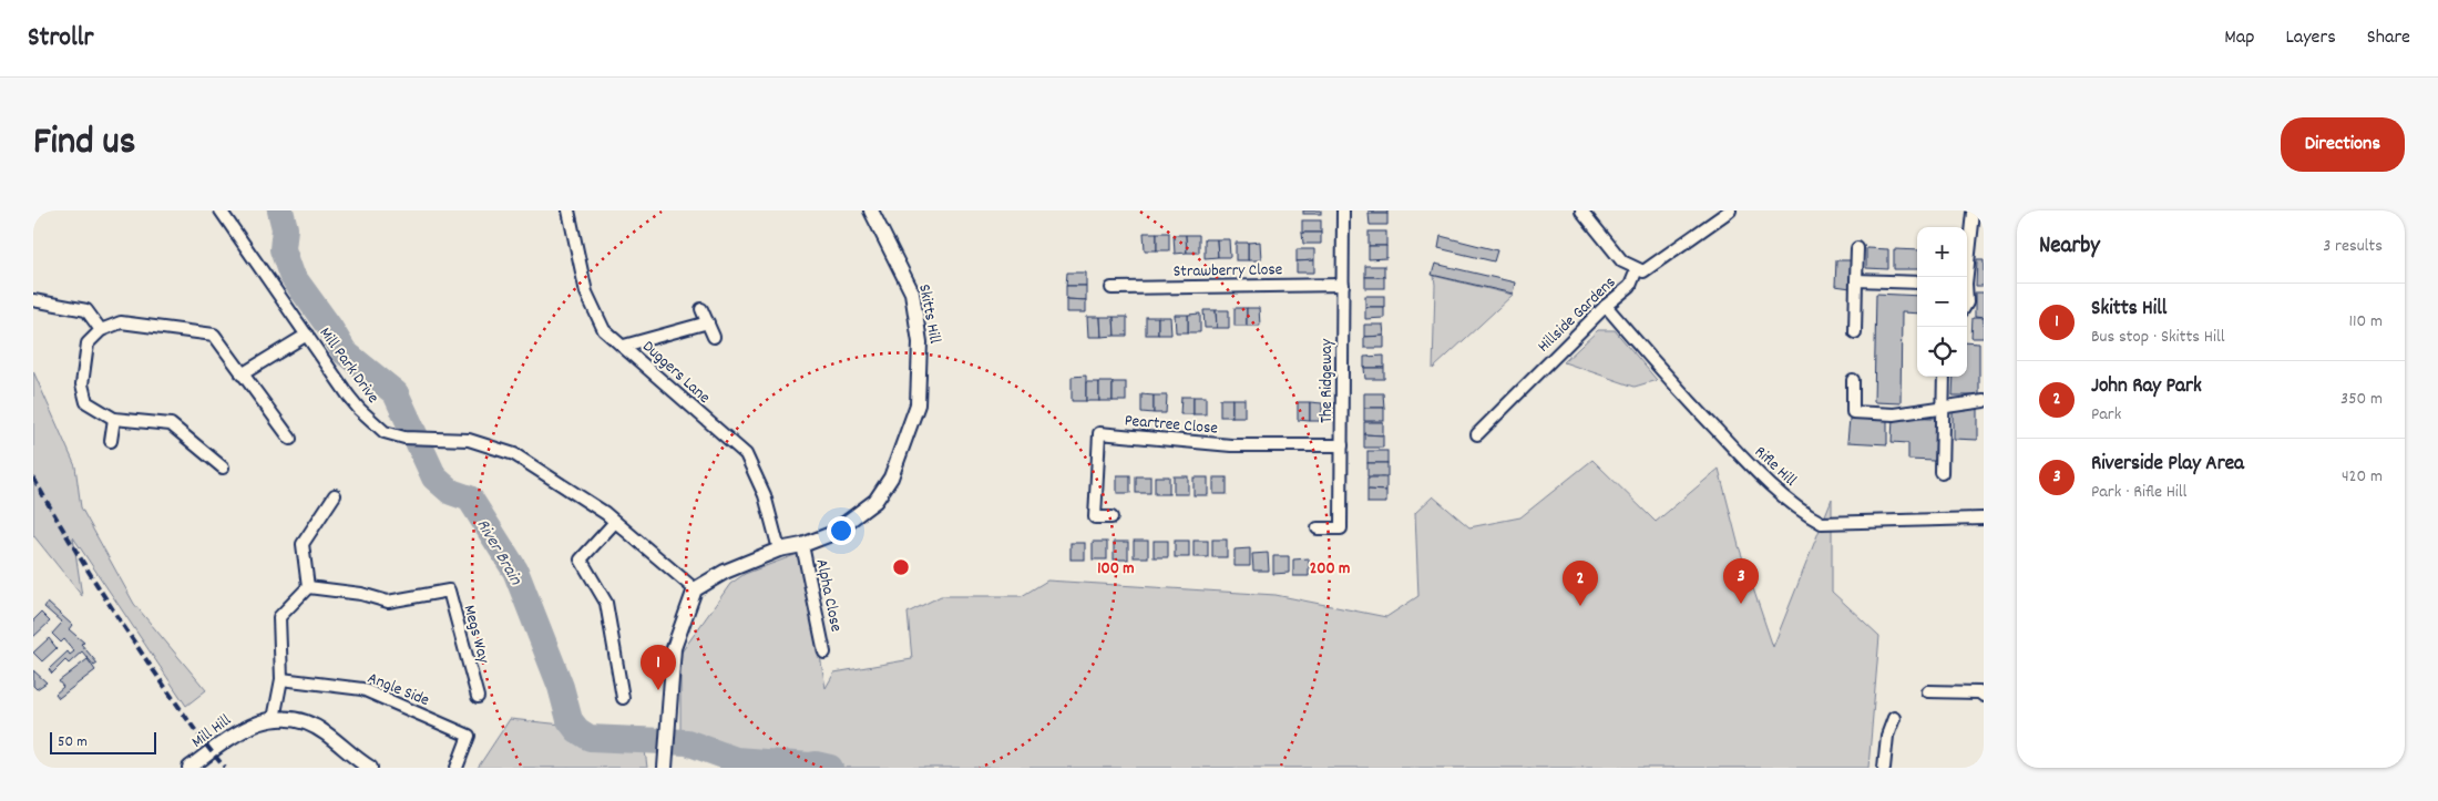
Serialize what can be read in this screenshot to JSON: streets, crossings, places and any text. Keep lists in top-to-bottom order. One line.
{"streets":{"street":["Strawberry Close","Skitts Hill","Hillside Gardens","Mill Park Drive","Duggers Lane","The Ridgeway","Peartree Close","Rifle Hill","Alpha Close","Megs Way","Angle Side","Mill Hill"]},"crossings":[["Strawberry Close","The Ridgeway"],["Skitts Hill","Mill Park Drive"],["Skitts Hill","Duggers Lane"],["Skitts Hill","Alpha Close"],["Hillside Gardens","Rifle Hill"],["The Ridgeway","Peartree Close"]],"water":["River Brain"],"scale_bar":"50 m","page":{"header":"Strollr","nav":["Map","Layers","Share"],"title":"Find us","buttons":"Directions","heading":["Nearby","3 results"],"map_buttons":["+","−"],"list":[{"mark":"1","name":"Skitts Hill","note":"Bus stop · Skitts Hill","value":"110 m"},{"mark":"2","name":"John Ray Park","note":"Park","value":"350 m"},{"mark":"3","name":"Riverside Play Area","note":"Park · Rifle Hill","value":"420 m"}],"pins":["3","2","1"],"scale":"50 m"},"rings":["100 m","200 m"]}
